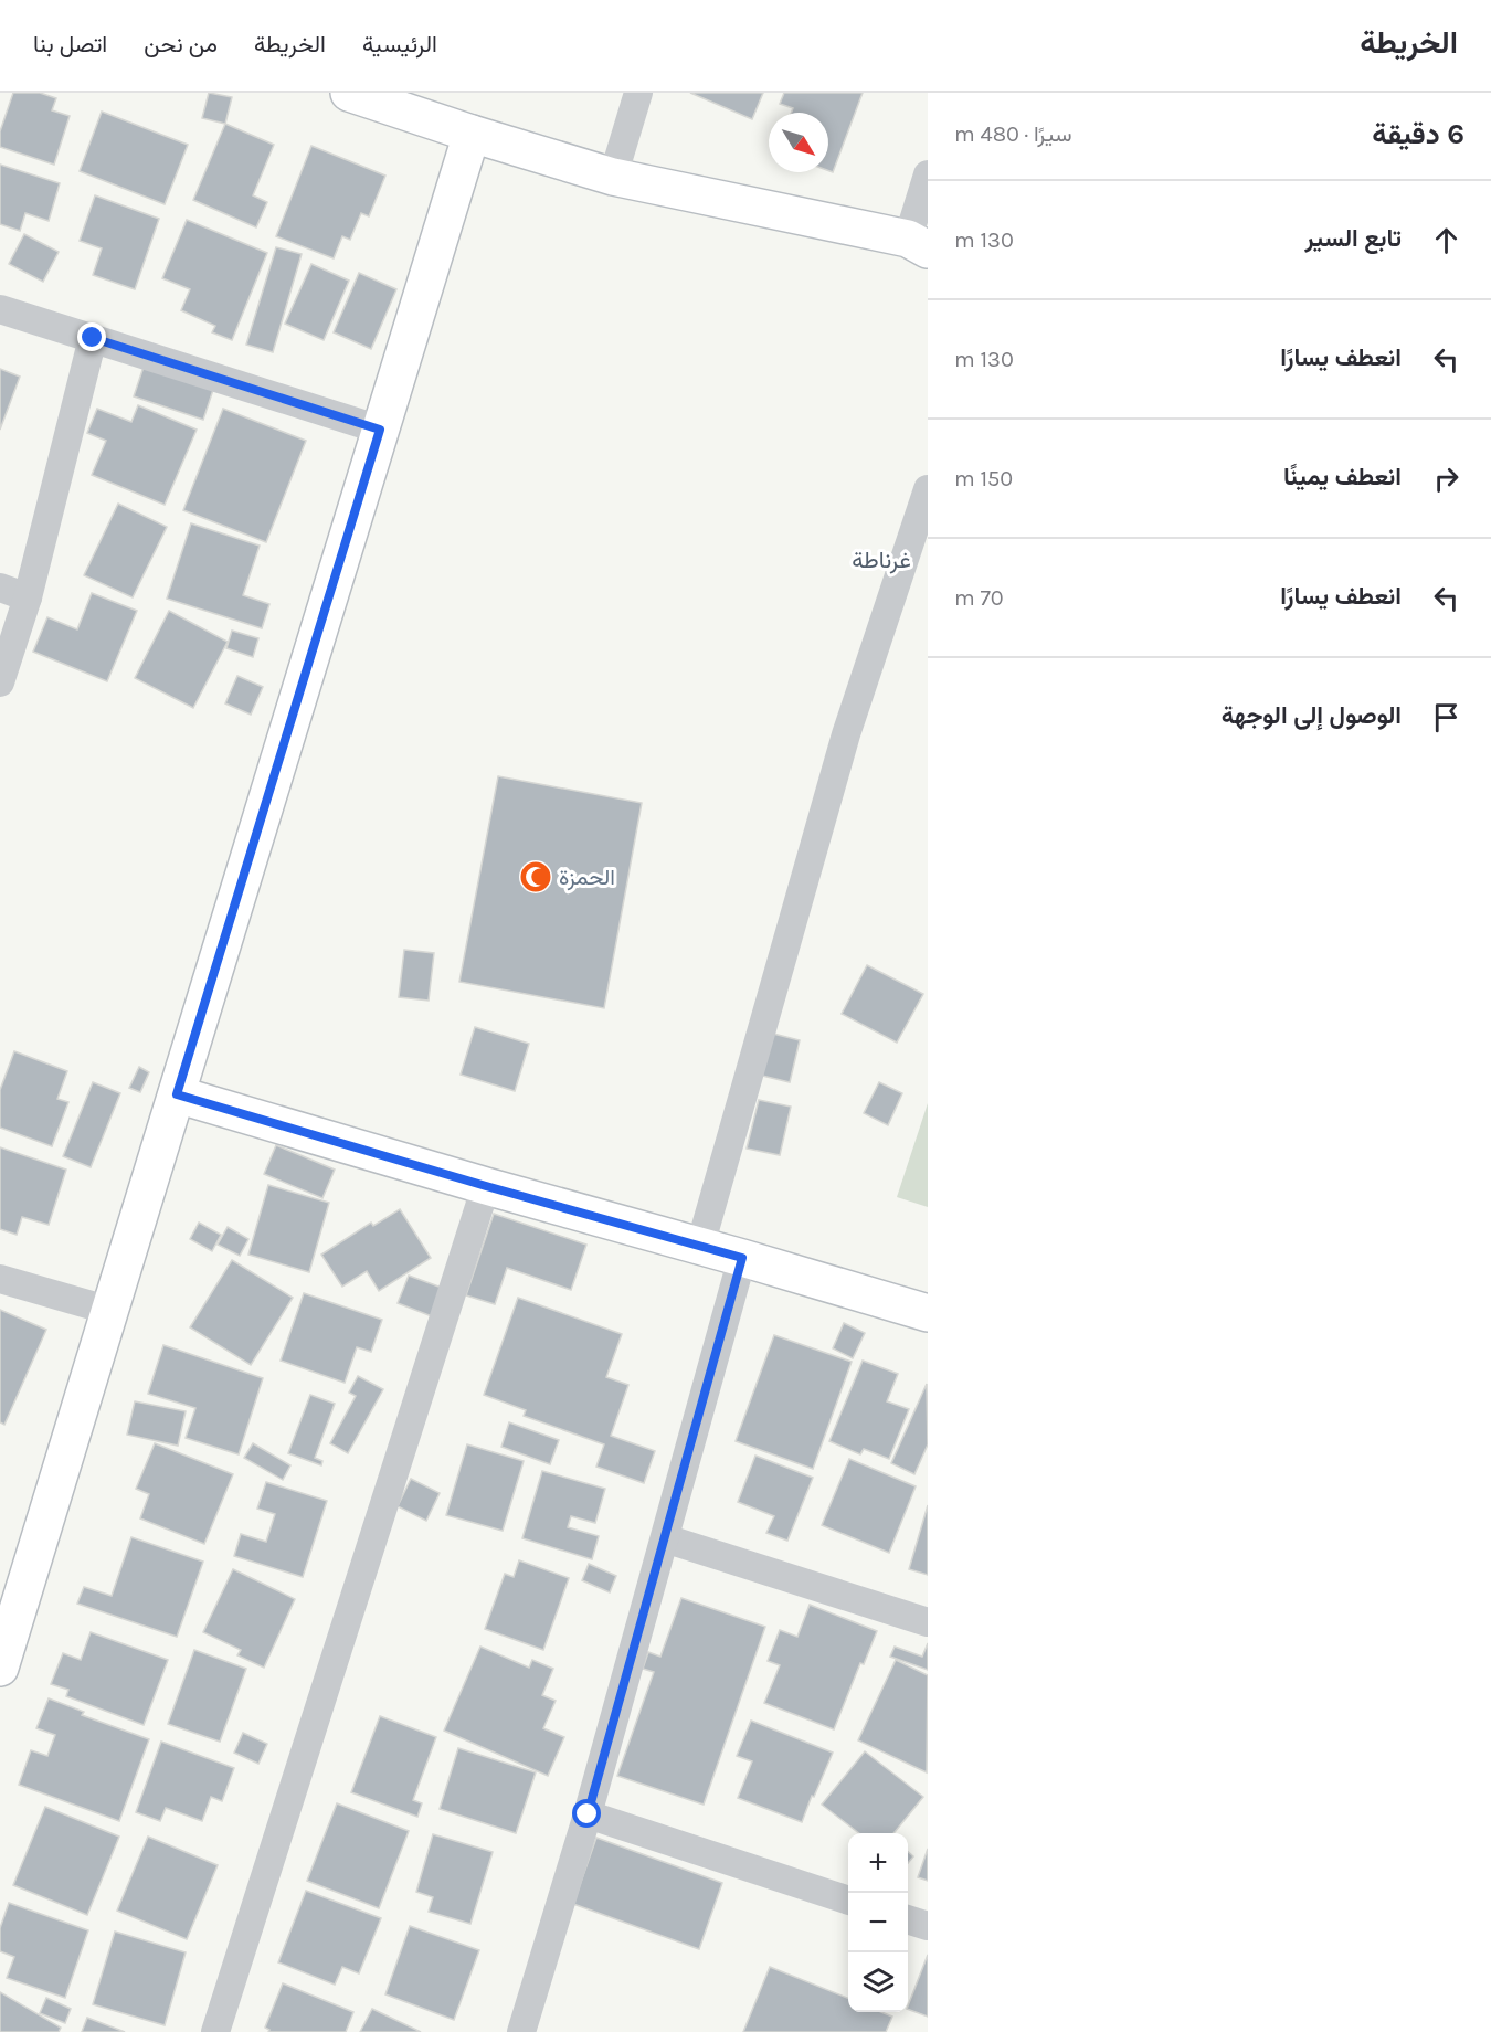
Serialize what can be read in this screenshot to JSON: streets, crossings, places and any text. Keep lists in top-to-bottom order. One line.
{"districts":["غرناطة"],"places":{"mosque":["الحمزة"]},"north":"bottom right","page":{"header":"الخريطة","nav":["الرئيسية","الخريطة","من نحن","اتصل بنا"],"heading":["6 دقيقة","سيرًا · 480 m"],"list":[["تابع السير","130 m"],["انعطف يسارًا","130 m"],["انعطف يمينًا","150 m"],["انعطف يسارًا","70 m"],"الوصول إلى الوجهة"],"map_buttons":["+","−"]}}
